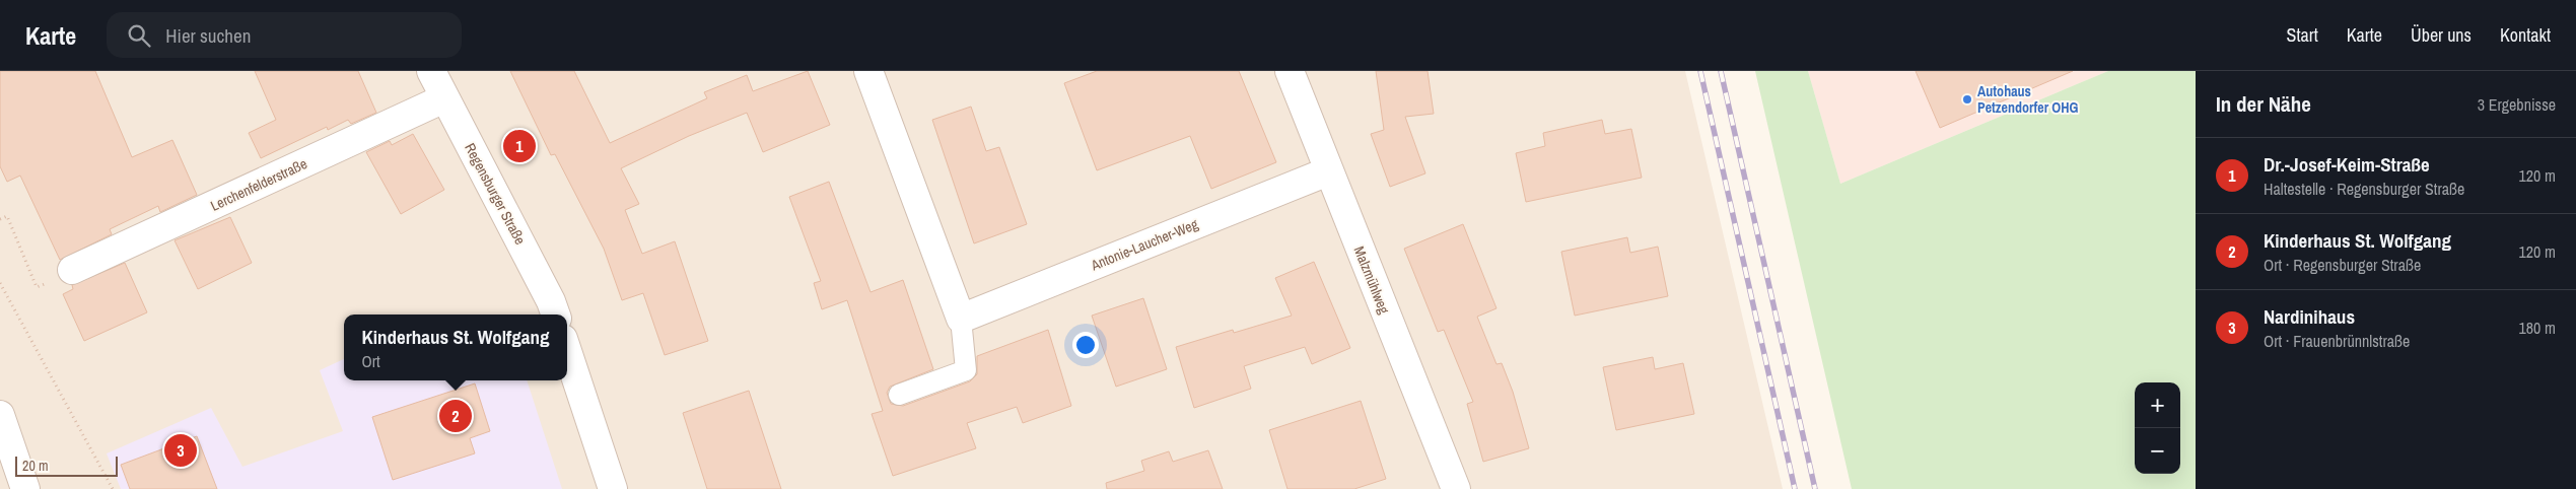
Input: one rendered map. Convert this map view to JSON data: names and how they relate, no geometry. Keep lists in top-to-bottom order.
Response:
{
  "streets": {
    "street": [
      "Lerchenfelderstraße",
      "Regensburger Straße",
      "Antonie-Laucher-Weg",
      "Malzmühlweg"
    ]
  },
  "crossings": [
    ["Lerchenfelderstraße", "Regensburger Straße"],
    ["Antonie-Laucher-Weg", "Malzmühlweg"]
  ],
  "places": ["Autohaus Petzendorfer OHG"],
  "scale_bar": "20 m",
  "page": {
    "header": "Karte",
    "search": "Hier suchen",
    "nav": [
      "Start",
      "Karte",
      "Über uns",
      "Kontakt"
    ],
    "heading": ["In der Nähe", "3 Ergebnisse"],
    "pins": ["1", "2", "3"],
    "list": [
      {
        "mark": "1",
        "name": "Dr.-Josef-Keim-Straße",
        "note": "Haltestelle · Regensburger Straße",
        "value": "120 m"
      },
      {
        "mark": "2",
        "name": "Kinderhaus St. Wolfgang",
        "note": "Ort · Regensburger Straße",
        "value": "120 m"
      },
      {
        "mark": "3",
        "name": "Nardinihaus",
        "note": "Ort · Frauenbrünnlstraße",
        "value": "180 m"
      }
    ],
    "popup": ["Kinderhaus St. Wolfgang", "Ort"],
    "map_buttons": ["+", "−"],
    "scale": "20 m"
  }
}
